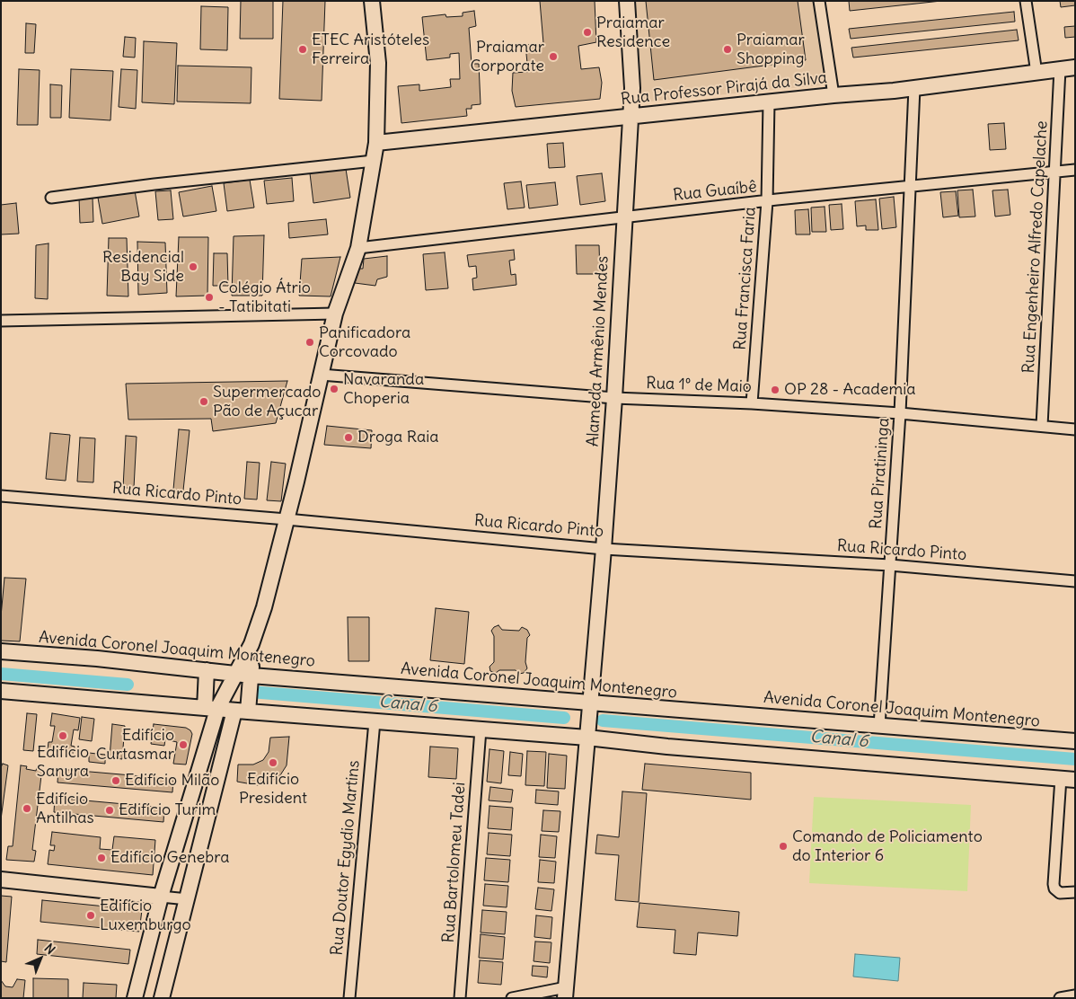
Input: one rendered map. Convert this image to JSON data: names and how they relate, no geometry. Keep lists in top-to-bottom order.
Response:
{
  "streets": {
    "main road": ["Rua Professor Pirajá da Silva", "Alameda Armênio Mendes", "Avenida Coronel Joaquim Montenegro"],
    "street": [
      "Rua Guaíbê",
      "Rua Engenheiro Alfredo Capelache",
      "Rua Francisca Faria",
      "Rua 1º de Maio",
      "Rua Piratininga",
      "Rua Ricardo Pinto",
      "Rua Doutor Egydio Martins",
      "Rua Bartolomeu Tadei"
    ]
  },
  "crossings": [
    ["Rua Professor Pirajá da Silva", "Rua Engenheiro Alfredo Capelache"],
    ["Rua Professor Pirajá da Silva", "Rua Francisca Faria"],
    ["Rua Professor Pirajá da Silva", "Alameda Armênio Mendes"],
    ["Rua Professor Pirajá da Silva", "Rua Piratininga"],
    ["Rua Guaíbê", "Rua Engenheiro Alfredo Capelache"],
    ["Rua Guaíbê", "Rua Francisca Faria"],
    ["Rua Guaíbê", "Alameda Armênio Mendes"],
    ["Rua Guaíbê", "Rua Piratininga"],
    ["Rua Engenheiro Alfredo Capelache", "Rua 1º de Maio"],
    ["Rua Francisca Faria", "Rua 1º de Maio"],
    ["Alameda Armênio Mendes", "Rua 1º de Maio"],
    ["Alameda Armênio Mendes", "Rua Ricardo Pinto"],
    ["Alameda Armênio Mendes", "Avenida Coronel Joaquim Montenegro"],
    ["Rua 1º de Maio", "Rua Piratininga"],
    ["Rua Piratininga", "Rua Ricardo Pinto"],
    ["Rua Piratininga", "Avenida Coronel Joaquim Montenegro"]
  ],
  "water": ["Canal 6"],
  "places": [
    "Praiamar Residence",
    "ETEC Aristóteles Ferreira",
    "Praiamar Shopping",
    "Praiamar Corporate",
    "Residencial Bay Side",
    "Colégio Átrio - Tatibitati",
    "Panificadora Corcovado",
    "Navaranda Choperia",
    "OP 28 - Academia",
    "Supermercado Pão de Açucar",
    "Droga Raia",
    "Edifício Sanyra",
    "Edifício Curtasmar",
    "Edifício President",
    "Edifício Milão",
    "Edifício Antilhas",
    "Edifício Turim",
    "Comando de Policiamento do Interior 6",
    "Edifício Genebra",
    "Edifício Luxemburgo"
  ],
  "north": "top right"
}
